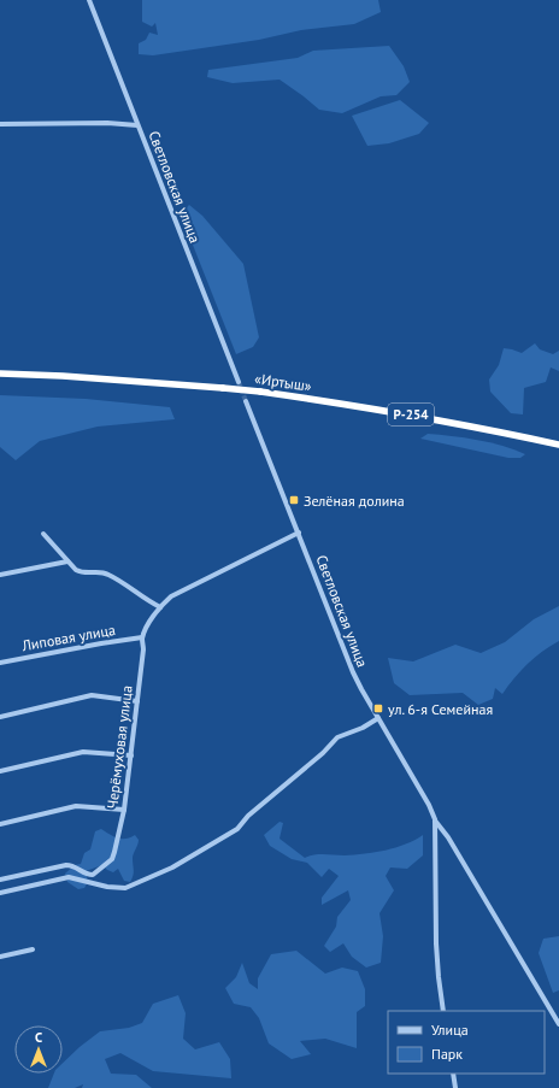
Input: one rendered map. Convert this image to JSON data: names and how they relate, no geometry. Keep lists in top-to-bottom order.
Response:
{
  "streets": {
    "highway": ["«Иртыш»", "Р-254"],
    "street": ["Светловская улица", "Липовая улица", "Черёмуховая улица"]
  },
  "crossings": [
    ["Липовая улица", "Черёмуховая улица"]
  ],
  "places": {
    "transit": ["Зелёная долина", "ул. 6-я Семейная"]
  },
  "legend": ["Улица", "Парк"],
  "north": "top"
}
